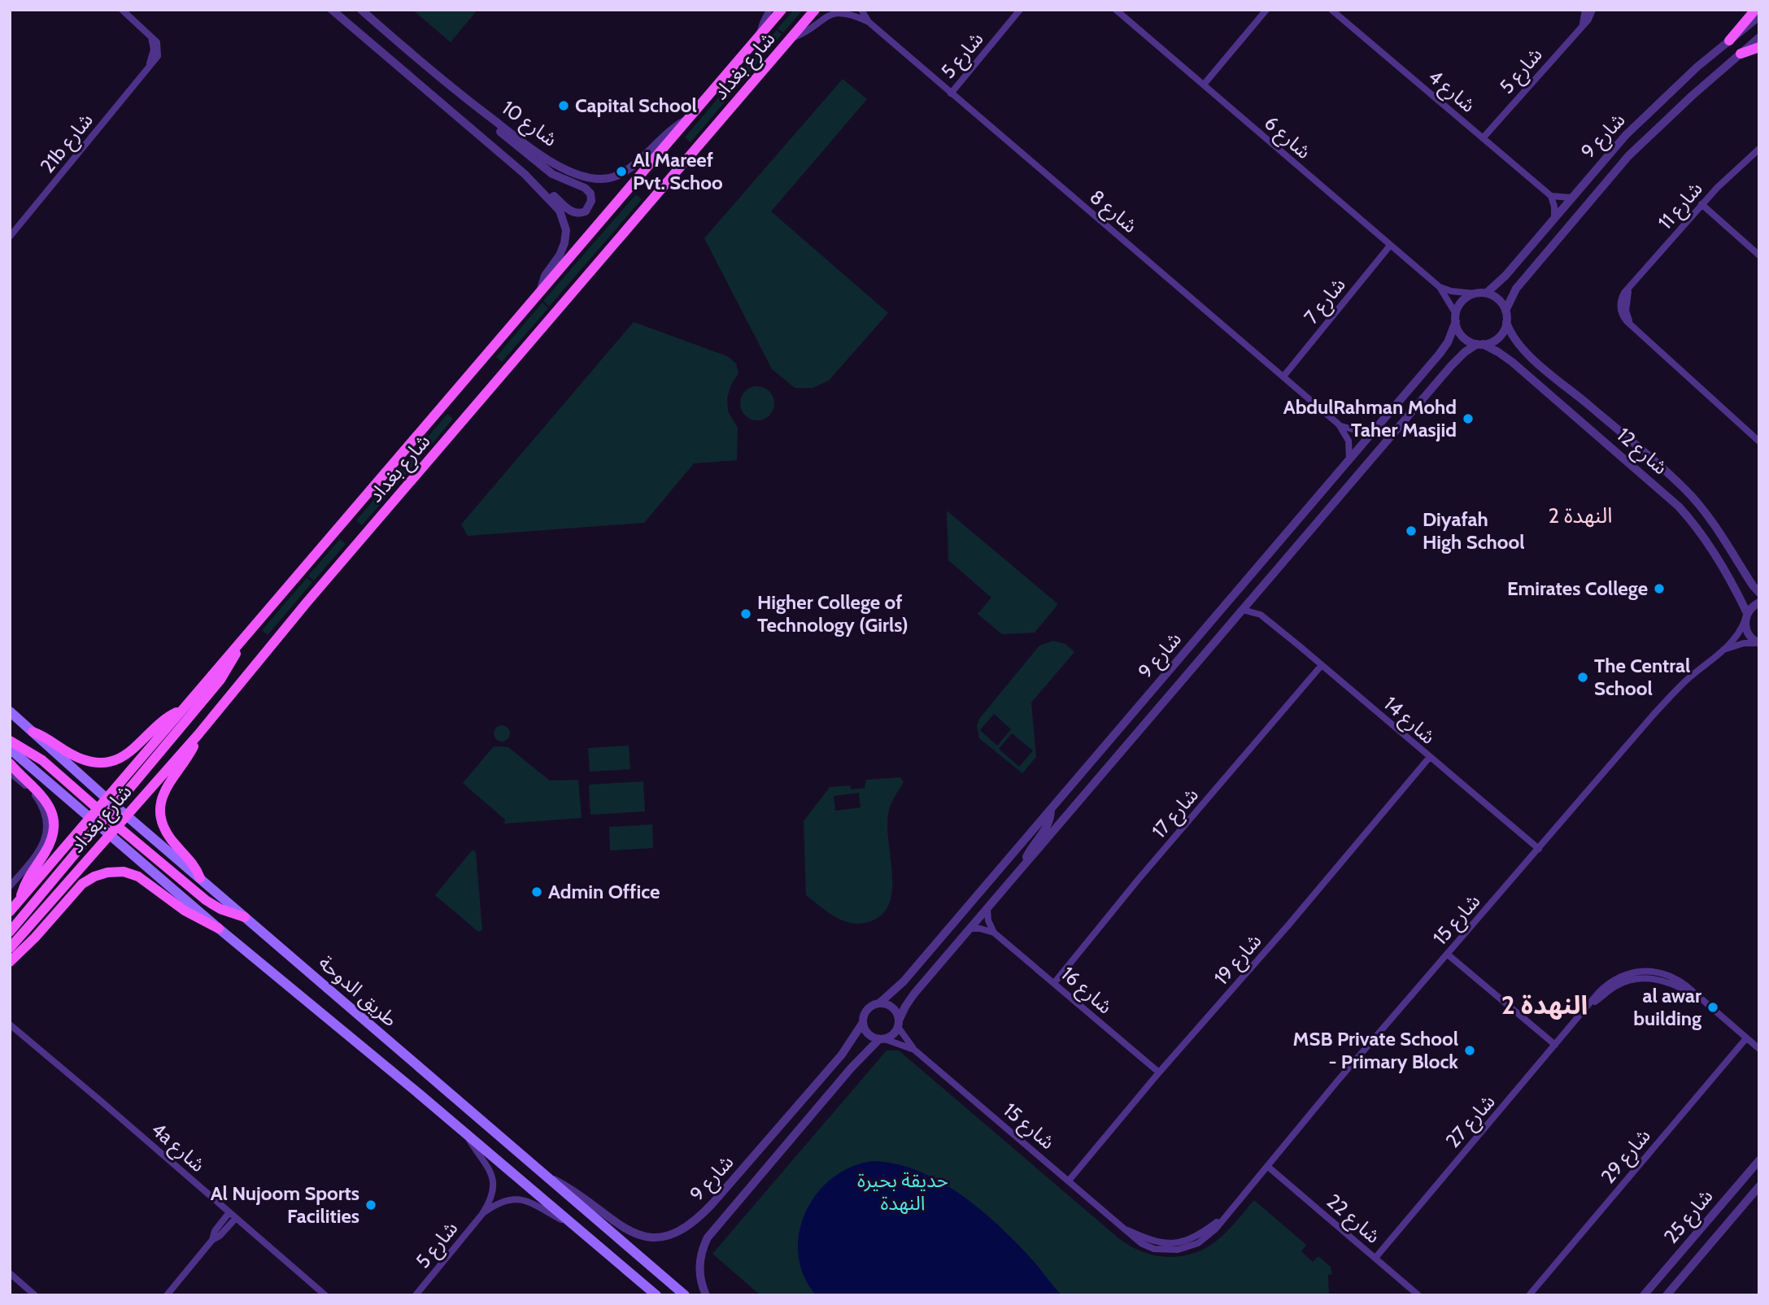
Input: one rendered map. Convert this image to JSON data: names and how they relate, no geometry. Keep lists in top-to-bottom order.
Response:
{
  "streets": {
    "main road": ["شارع بغداد", "طريق الدوحة"],
    "street": [
      "شارع 5",
      "شارع 4",
      "شارع 10",
      "شارع 9",
      "شارع 6",
      "21b شارع",
      "شارع 11",
      "شارع 8",
      "شارع 7",
      "شارع 12",
      "شارع 14",
      "شارع 17",
      "شارع 15",
      "شارع 19",
      "شارع 16",
      "شارع 27",
      "4a شارع",
      "شارع 29",
      "شارع 25",
      "شارع 22"
    ]
  },
  "crossings": [
    ["شارع 5", "شارع 4"],
    ["شارع 5", "شارع 8"],
    ["شارع 5", "طريق الدوحة"],
    ["شارع بغداد", "شارع 10"],
    ["شارع بغداد", "شارع 8"],
    ["شارع بغداد", "طريق الدوحة"],
    ["شارع 9", "شارع 6"],
    ["شارع 9", "شارع 8"],
    ["شارع 9", "شارع 12"],
    ["شارع 9", "شارع 14"],
    ["شارع 9", "شارع 15"],
    ["شارع 9", "طريق الدوحة"],
    ["شارع 6", "شارع 7"],
    ["شارع 6", "شارع 12"],
    ["شارع 8", "شارع 7"],
    ["شارع 12", "شارع 15"],
    ["شارع 14", "شارع 17"],
    ["شارع 14", "شارع 15"],
    ["شارع 14", "شارع 19"],
    ["شارع 17", "شارع 16"],
    ["شارع 15", "شارع 19"],
    ["شارع 15", "شارع 22"],
    ["شارع 19", "شارع 16"],
    ["شارع 27", "شارع 29"],
    ["شارع 27", "شارع 22"]
  ],
  "districts": ["النهدة 2", "النهدة 2"],
  "parks": ["حديقة بحيرة النهدة"],
  "places": [
    "Capital School",
    "Al Mareef Pvt. Schoo",
    "AbdulRahman Mohd Taher Masjid",
    "Diyafah High School",
    "Emirates College",
    "Higher College of Technology (Girls)",
    "The Central School",
    "Admin Office",
    "al awar building",
    "MSB Private School - Primary Block",
    "Al Nujoom Sports Facilities"
  ]
}
